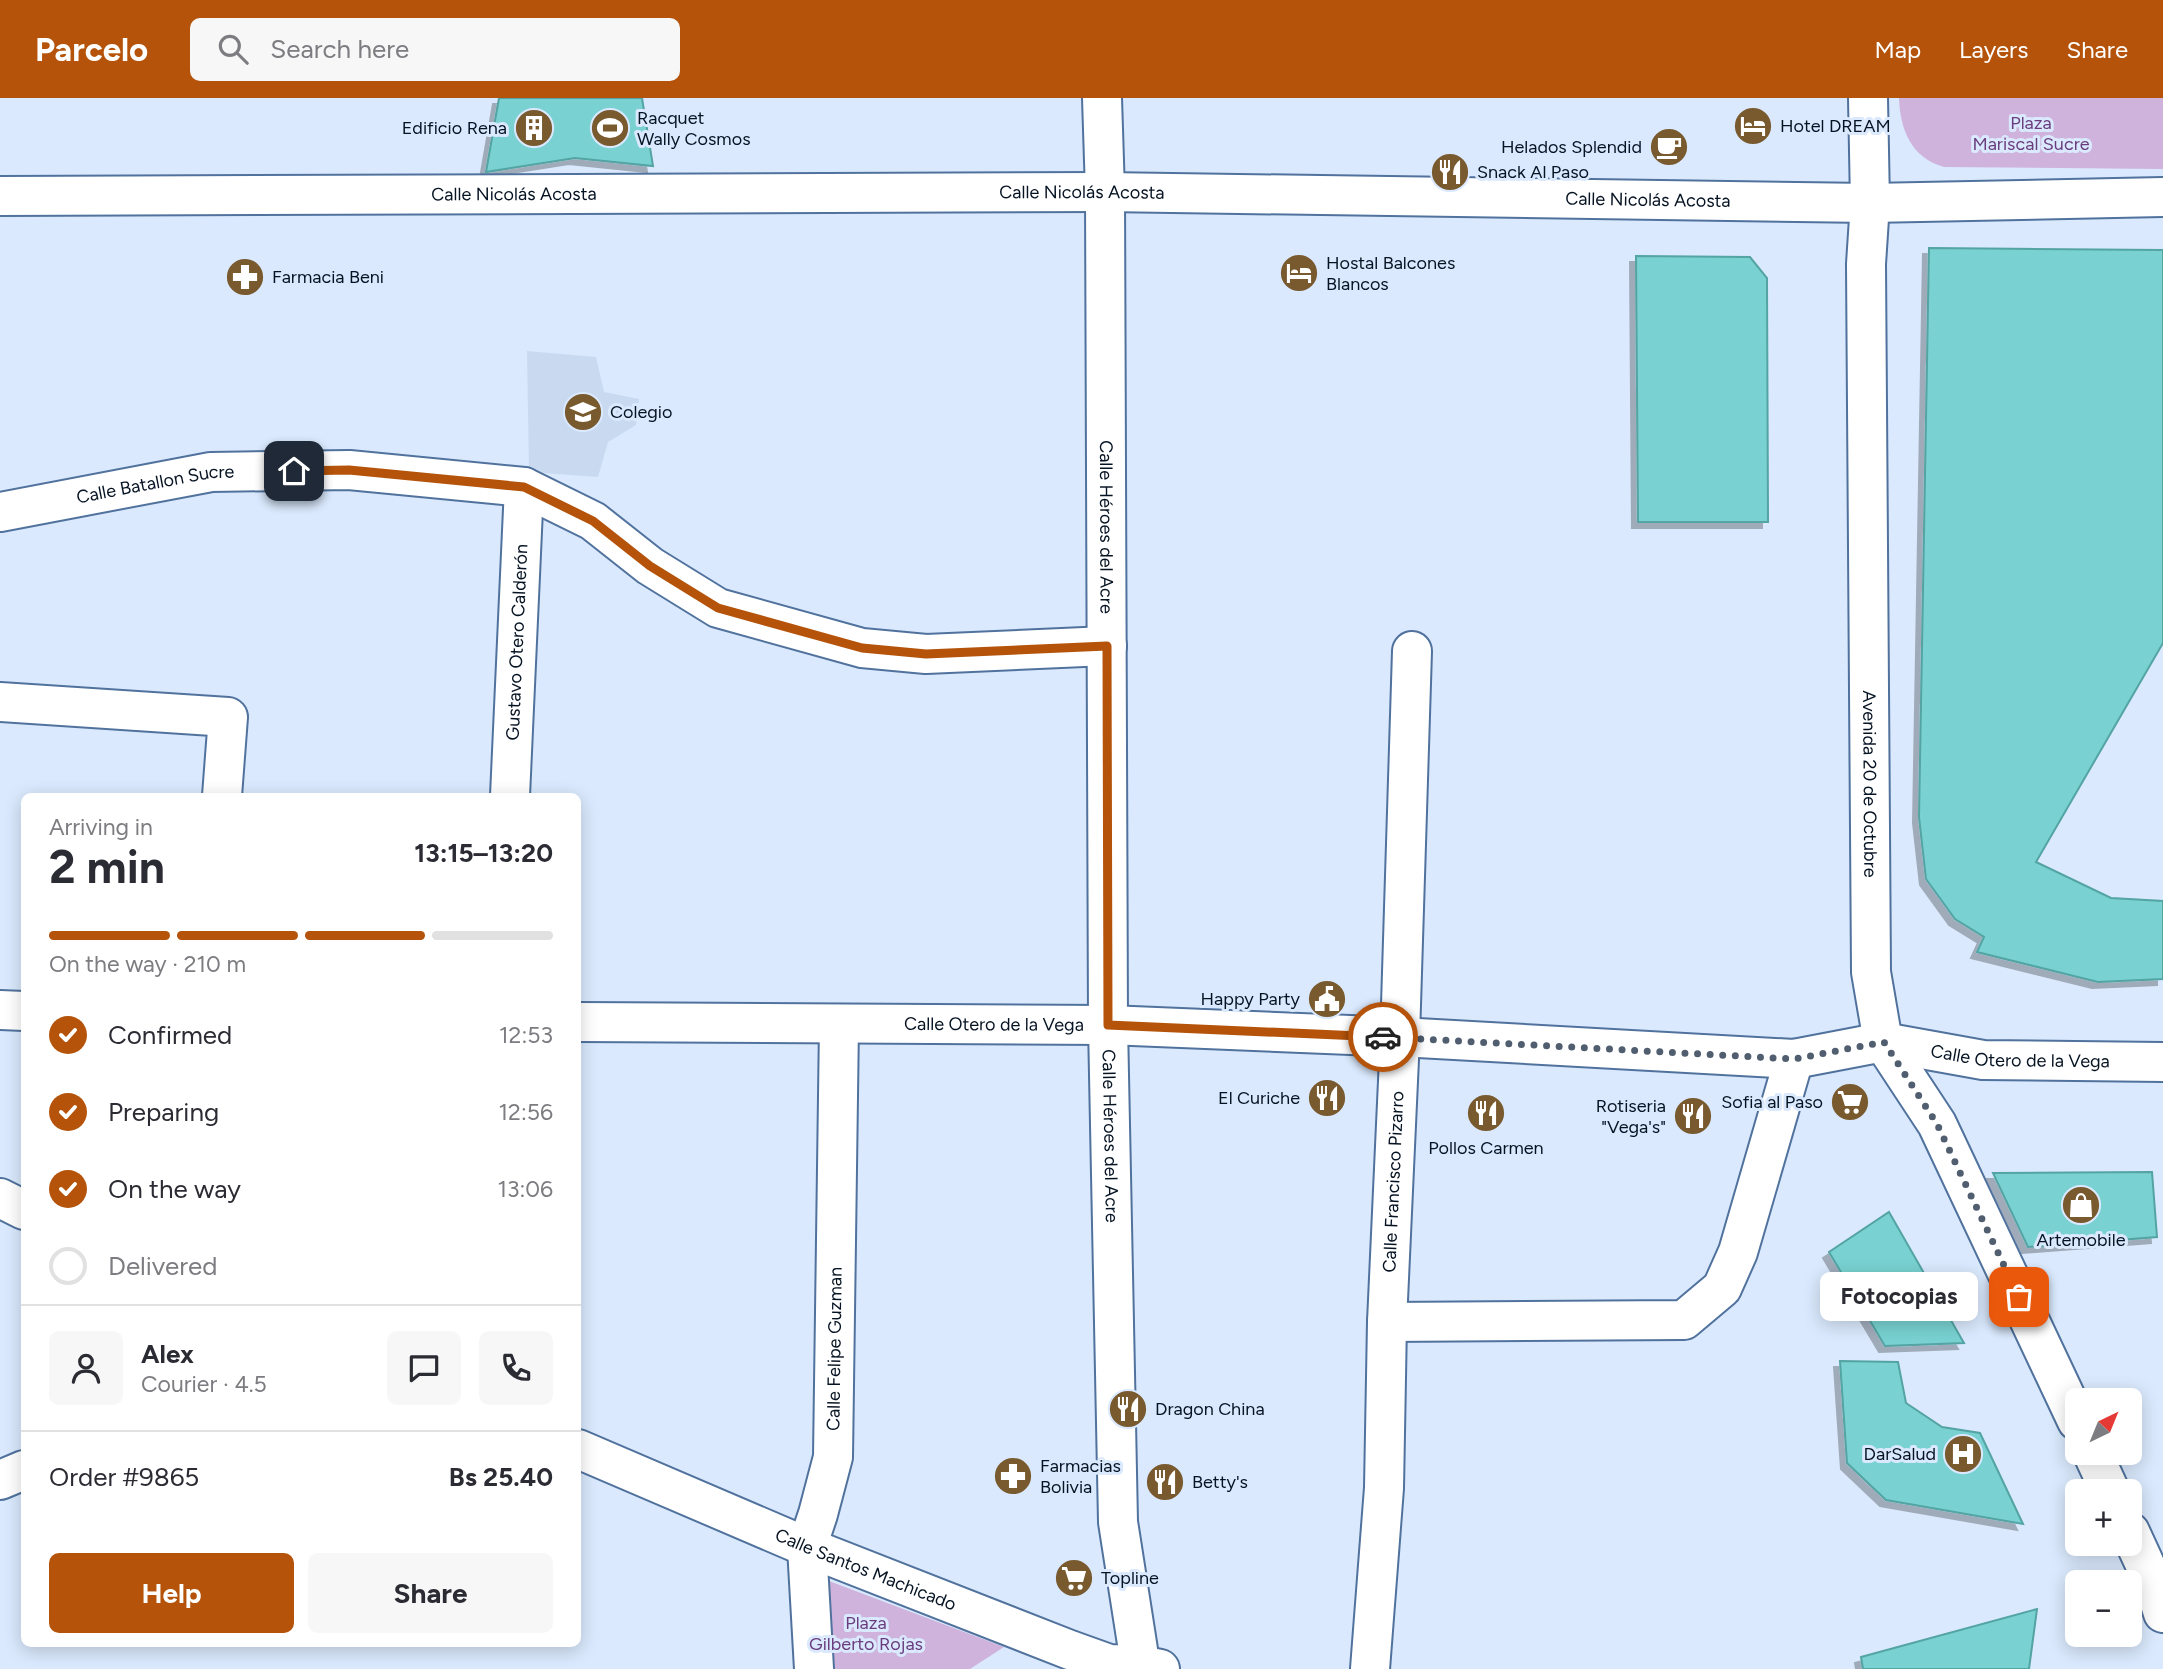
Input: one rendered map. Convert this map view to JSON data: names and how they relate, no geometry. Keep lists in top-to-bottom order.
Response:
{
  "streets": {
    "street": [
      "Calle Nicolás Acosta",
      "Calle Batallon Sucre",
      "Calle Héroes del Acre",
      "Gustavo Otero Calderón",
      "Avenida 20 de Octubre",
      "Calle Otero de la Vega",
      "Calle Francisco Pizarro",
      "Calle Felipe Guzman",
      "Calle Santos Machicado"
    ]
  },
  "crossings": [
    ["Calle Nicolás Acosta", "Calle Héroes del Acre"],
    ["Calle Nicolás Acosta", "Avenida 20 de Octubre"],
    ["Calle Batallon Sucre", "Calle Héroes del Acre"],
    ["Calle Batallon Sucre", "Gustavo Otero Calderón"],
    ["Calle Héroes del Acre", "Calle Otero de la Vega"],
    ["Calle Héroes del Acre", "Calle Santos Machicado"],
    ["Avenida 20 de Octubre", "Calle Otero de la Vega"],
    ["Calle Otero de la Vega", "Calle Francisco Pizarro"],
    ["Calle Otero de la Vega", "Calle Felipe Guzman"],
    ["Calle Felipe Guzman", "Calle Santos Machicado"]
  ],
  "parks": ["Plaza Mariscal Sucre", "Plaza Gilberto Rojas"],
  "places": {
    "hotel": ["Hotel DREAM", "Hostal Balcones Blancos"],
    "building": ["Edificio Rena"],
    "sports": ["Racquet Wally Cosmos"],
    "cafe": ["Helados Splendid"],
    "restaurant": [
      "Snack Al Paso",
      "El Curiche",
      "Pollos Carmen",
      "Rotiseria \"Vega's\"",
      "Dragon China",
      "Betty's"
    ],
    "pharmacy": ["Farmacia Beni", "Farmacias Bolivia"],
    "school or university": ["Colegio"],
    "public building": ["Happy Party"],
    "supermarket": ["Sofia al Paso", "Topline"],
    "shop": ["Artemobile"],
    "other": ["Fotocopias"],
    "hospital": ["DarSalud"]
  },
  "north": "top right",
  "page": {
    "header": "Parcelo",
    "search": "Search here",
    "nav": ["Map", "Layers", "Share"],
    "heading": ["2 min", "Arriving in", "13:15–13:20"],
    "panel": [
      "Alex",
      "Courier · 4.5",
      "Order #9865",
      "Bs 25.40"
    ],
    "bar": "On the way · 210 m",
    "list": [
      ["Confirmed", "12:53"],
      ["Preparing", "12:56"],
      ["On the way", "13:06"],
      "Delivered"
    ],
    "bubble": "Fotocopias",
    "map_buttons": ["+", "−"],
    "buttons": ["Help", "Share"]
  }
}
